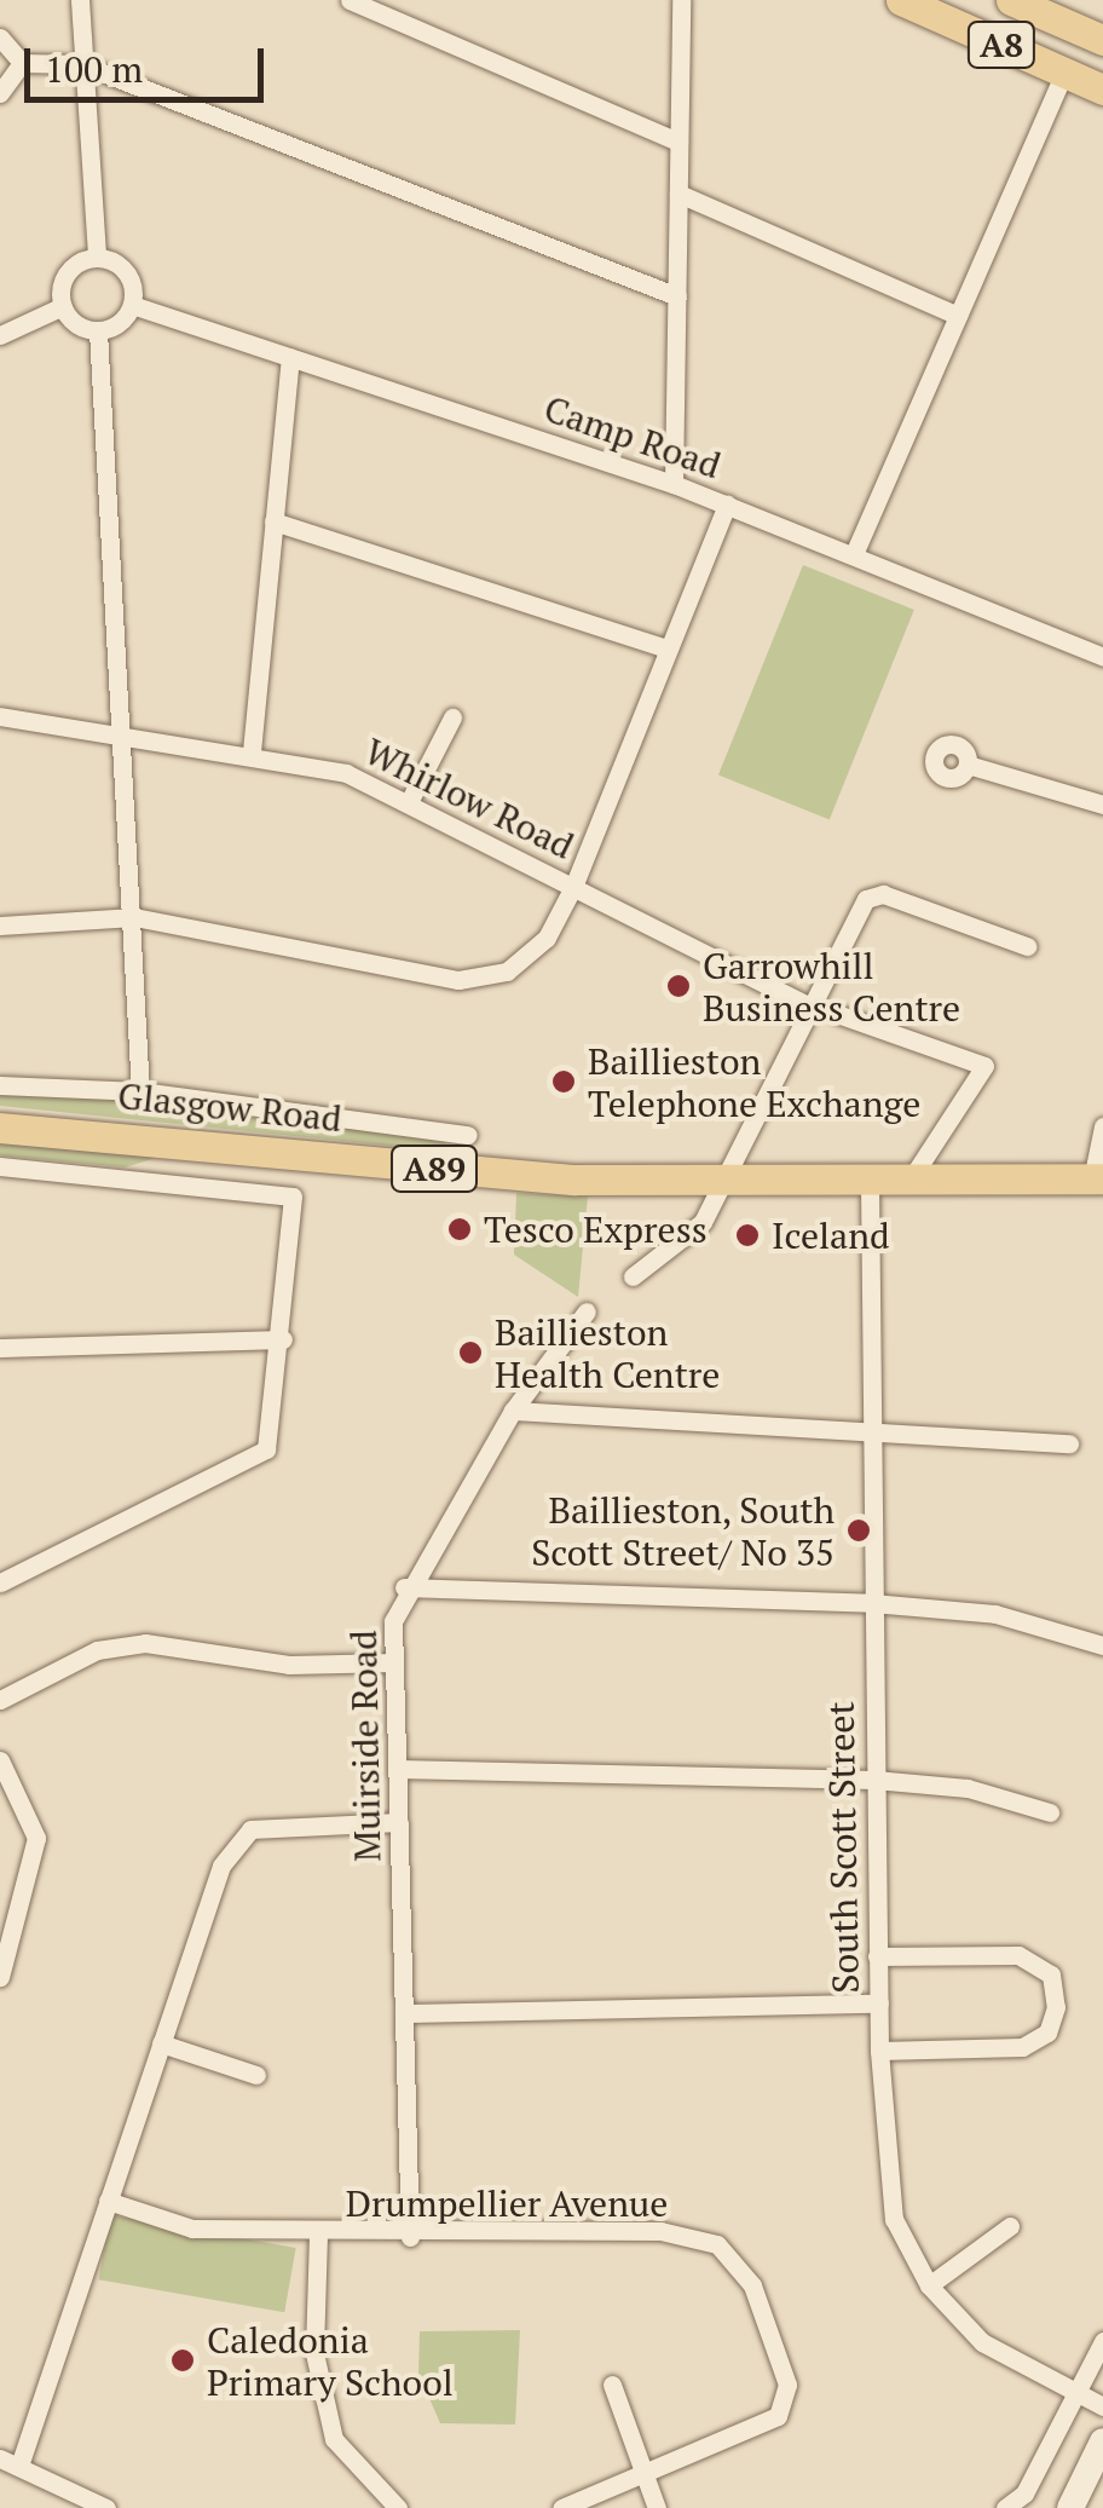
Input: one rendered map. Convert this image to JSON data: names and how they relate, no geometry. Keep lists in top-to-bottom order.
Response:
{
  "streets": {
    "main road": ["A8", "Glasgow Road", "A89"],
    "street": [
      "Camp Road",
      "Whirlow Road",
      "Muirside Road",
      "South Scott Street",
      "Drumpellier Avenue"
    ]
  },
  "crossings": [
    ["Glasgow Road", "South Scott Street"],
    ["Muirside Road", "Drumpellier Avenue"]
  ],
  "places": [
    "Garrowhill Business Centre",
    "Baillieston Telephone Exchange",
    "Tesco Express",
    "Iceland",
    "Baillieston Health Centre",
    "Baillieston, South Scott Street/ No 35",
    "Caledonia Primary School"
  ],
  "scale_bar": "100 m"
}
